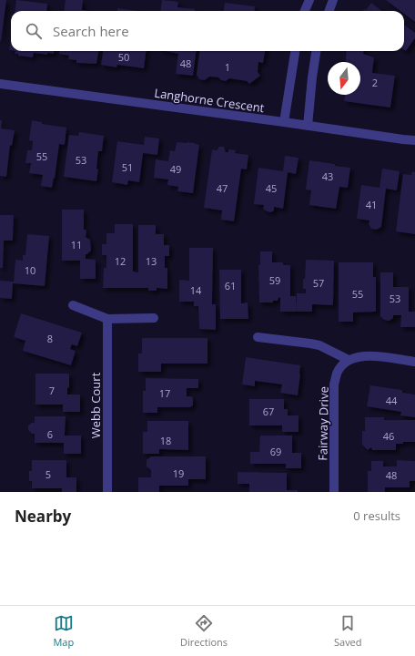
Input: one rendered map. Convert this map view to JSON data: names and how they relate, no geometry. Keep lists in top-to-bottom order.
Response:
{
  "streets": {
    "street": ["Langhorne Crescent", "Webb Court", "Fairway Drive"]
  },
  "house_numbers": [
    "50",
    "48",
    "1",
    "2",
    "55",
    "53",
    "51",
    "49",
    "43",
    "47",
    "45",
    "41",
    "11",
    "12",
    "13",
    "10",
    "59",
    "57",
    "61",
    "14",
    "55",
    "53",
    "8",
    "7",
    "17",
    "44",
    "67",
    "6",
    "46",
    "18",
    "69",
    "19",
    "5",
    "48"
  ],
  "north": "bottom",
  "page": {
    "search": "Search here",
    "heading": ["Nearby", "0 results"],
    "nav": ["Map", "Directions", "Saved"]
  }
}
